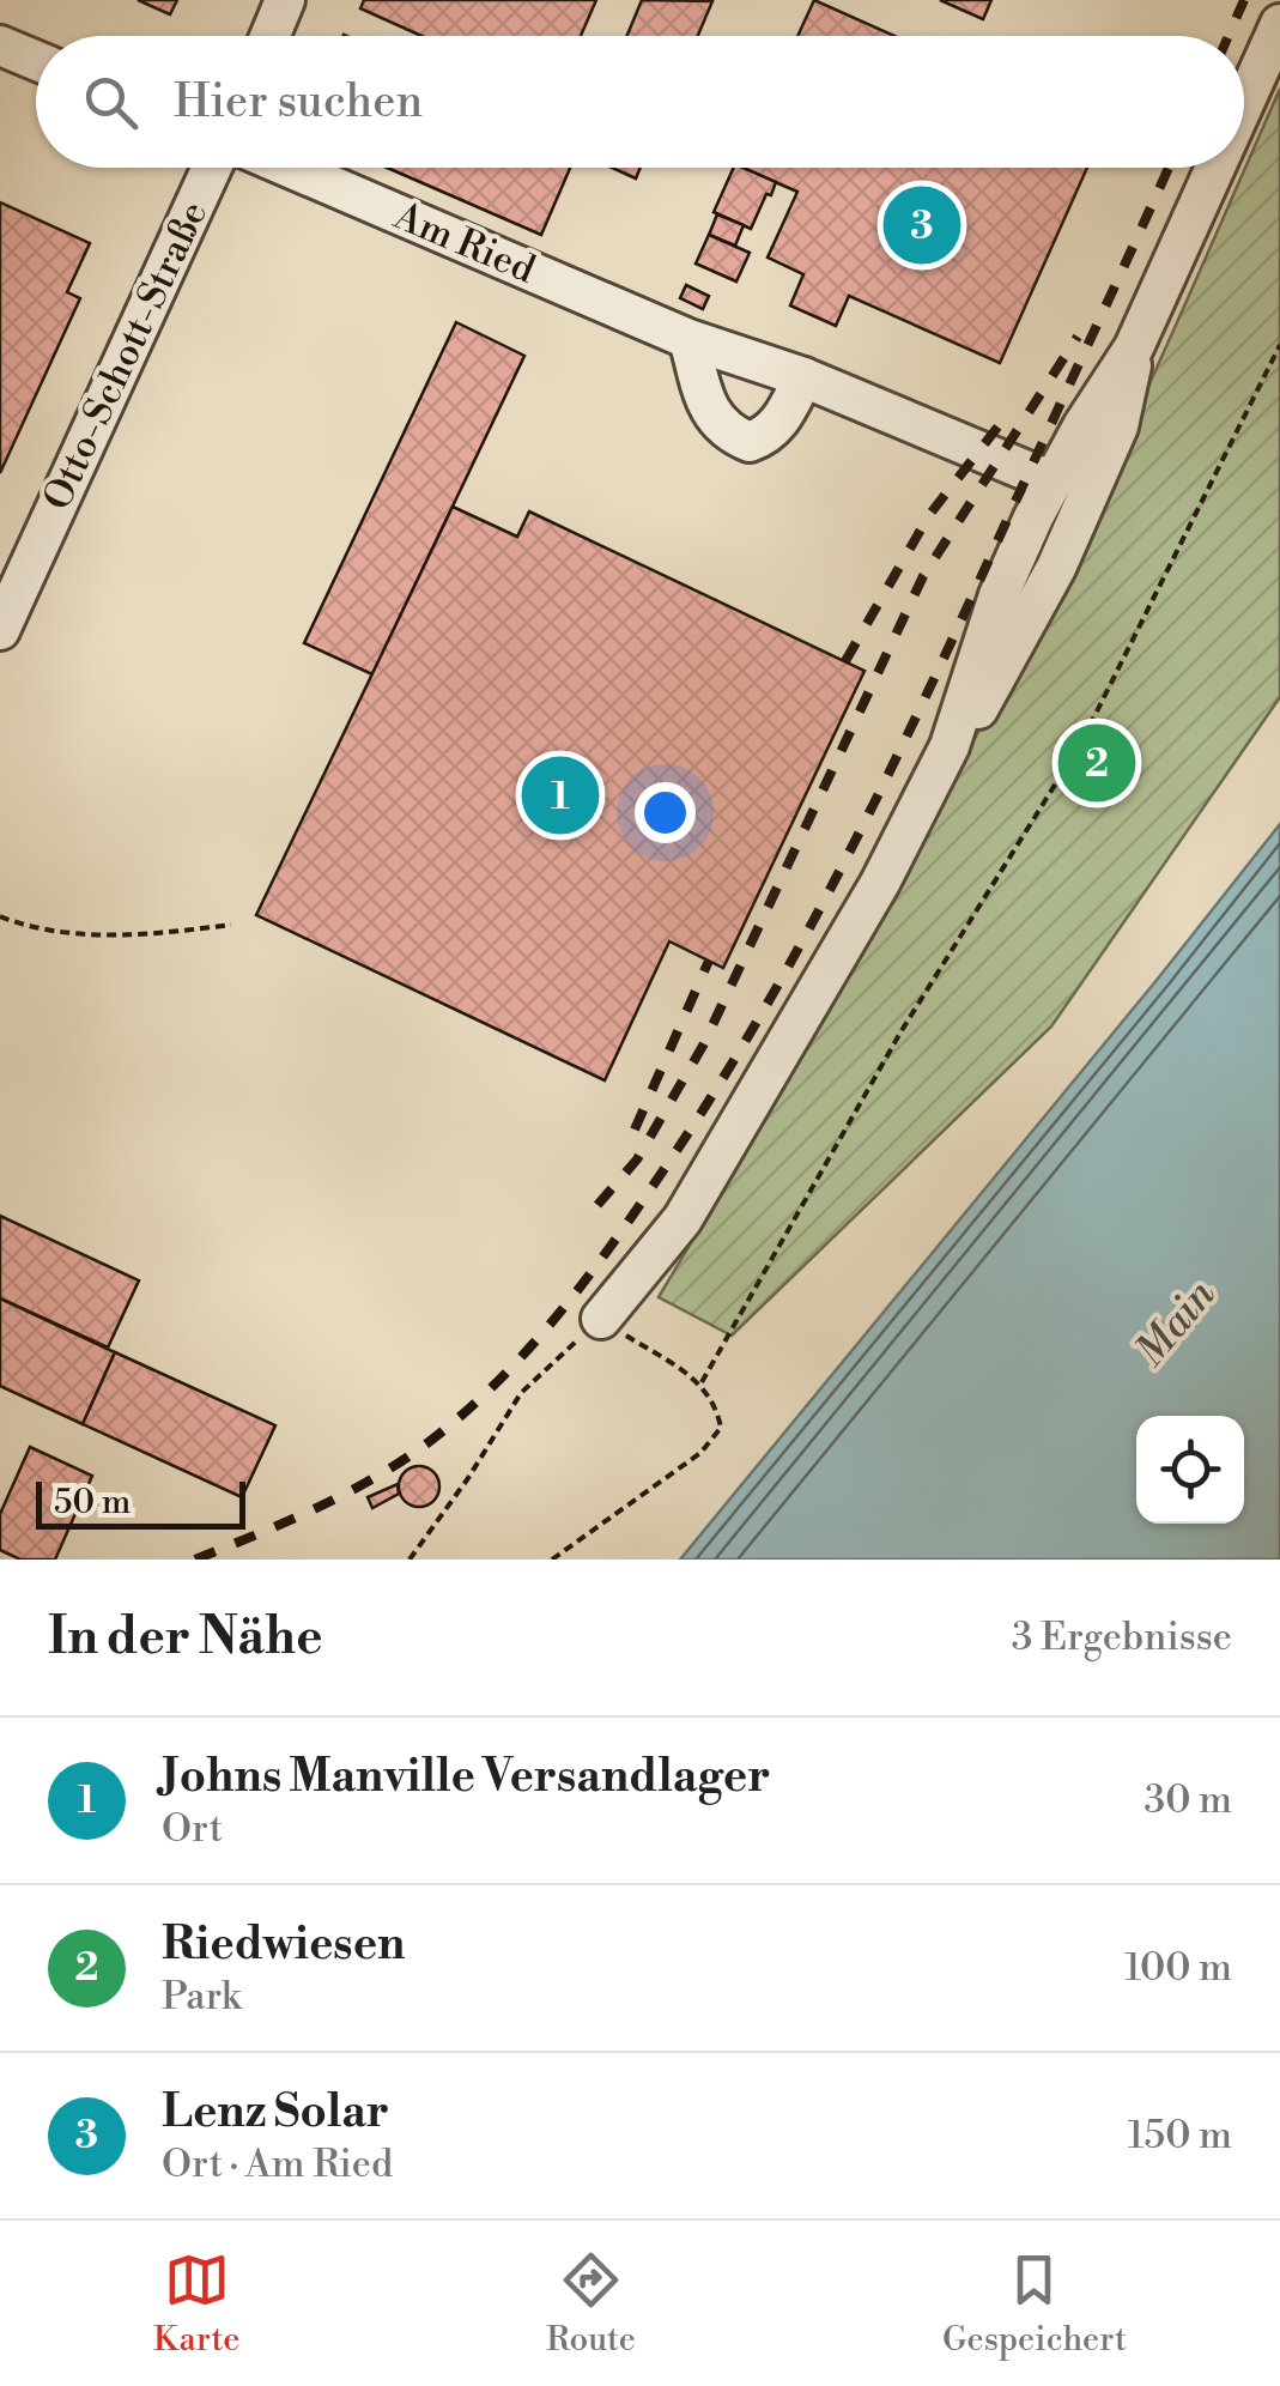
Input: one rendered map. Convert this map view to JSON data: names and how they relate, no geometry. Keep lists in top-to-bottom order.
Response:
{
  "streets": {
    "street": ["Am Ried", "Otto-Schott-Straße"]
  },
  "water": ["Main"],
  "scale_bar": "50 m",
  "page": {
    "search": "Hier suchen",
    "pins": ["3", "2", "1"],
    "scale": "50 m",
    "heading": ["In der Nähe", "3 Ergebnisse"],
    "list": [
      {
        "mark": "1",
        "name": "Johns Manville Versandlager",
        "note": "Ort",
        "value": "30 m"
      },
      {
        "mark": "2",
        "name": "Riedwiesen",
        "note": "Park",
        "value": "100 m"
      },
      {
        "mark": "3",
        "name": "Lenz Solar",
        "note": "Ort · Am Ried",
        "value": "150 m"
      }
    ],
    "nav": ["Karte", "Route", "Gespeichert"]
  }
}
